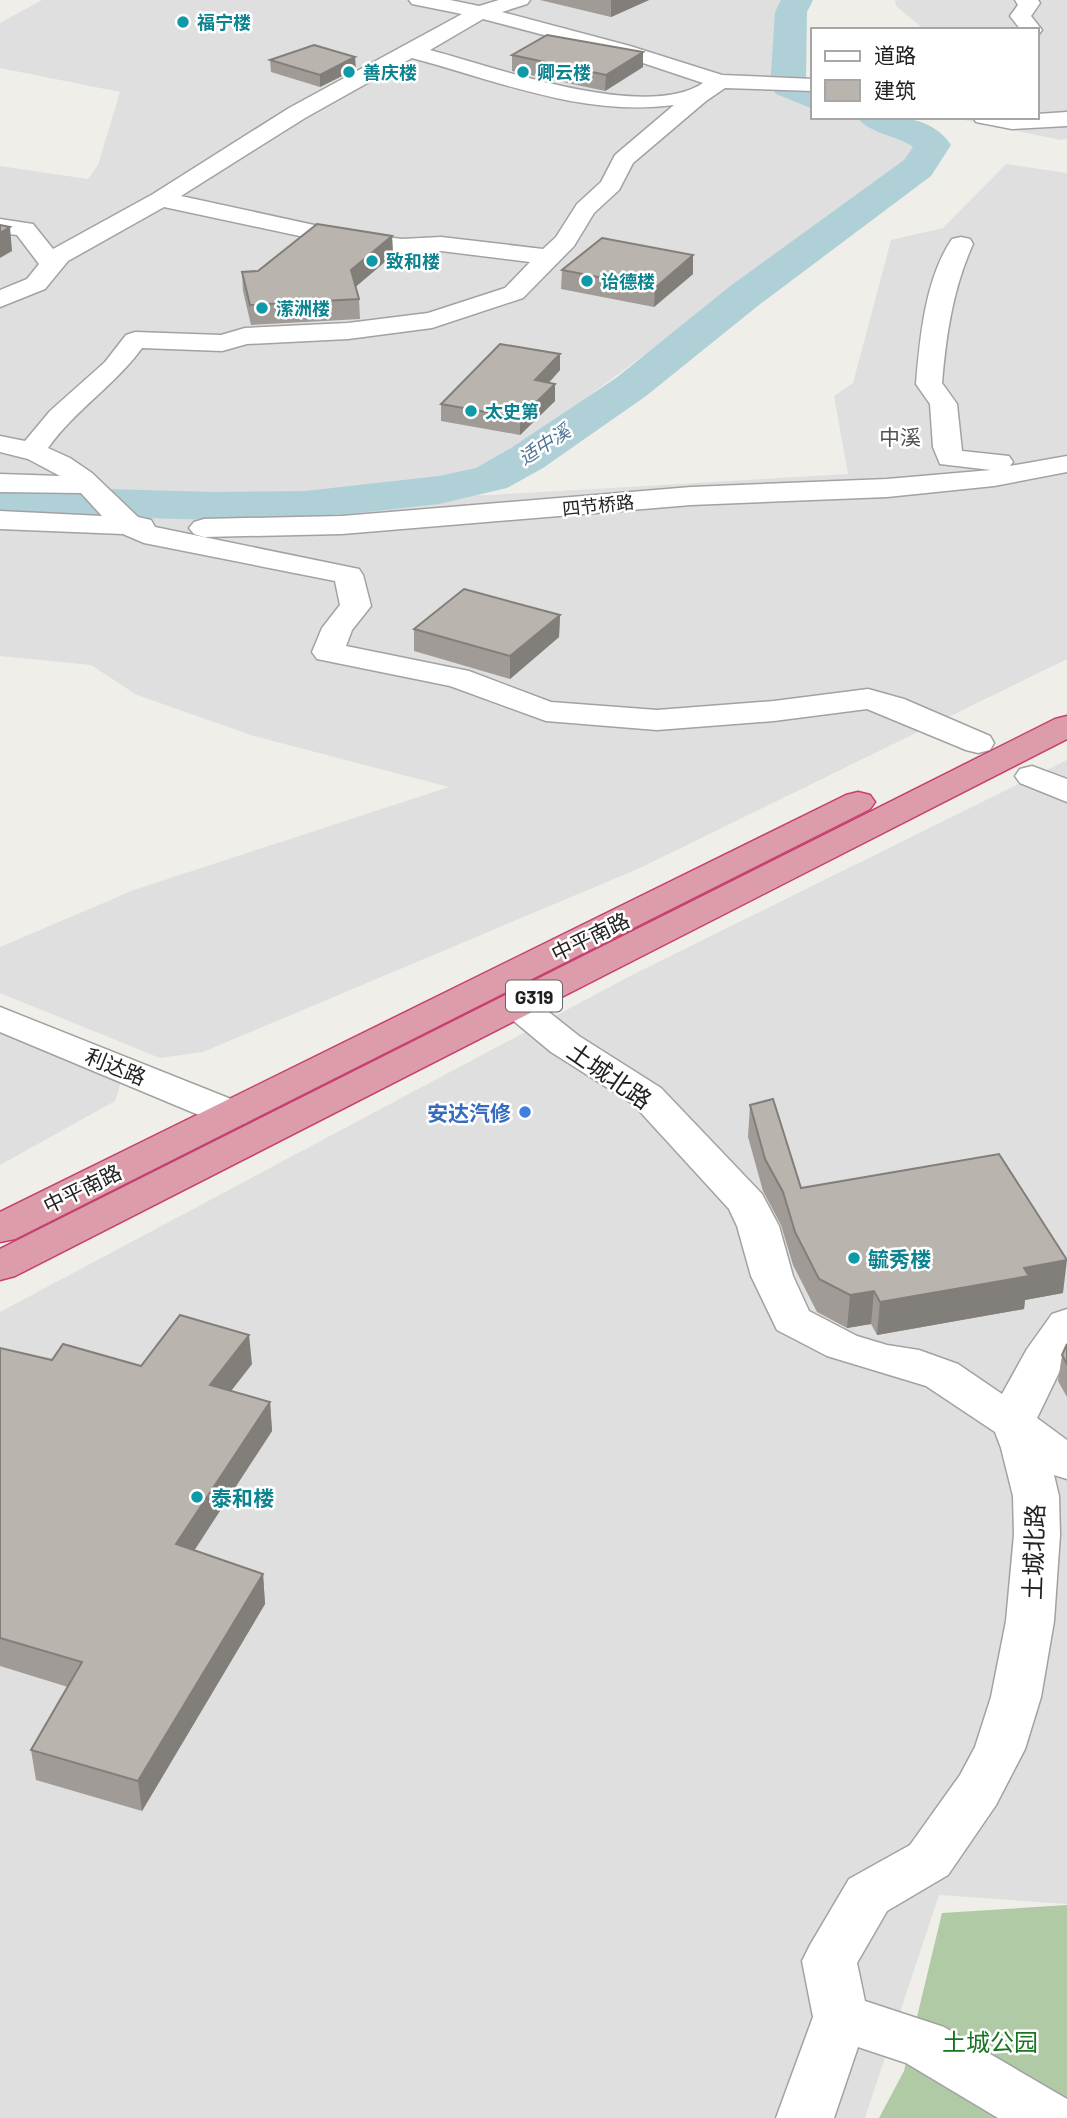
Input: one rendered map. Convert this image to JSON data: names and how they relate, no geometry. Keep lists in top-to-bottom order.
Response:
{
  "streets": {
    "highway": ["中平南路", "G319"],
    "street": ["四节桥路", "利达路", "土城北路"]
  },
  "crossings": [
    ["中平南路", "利达路"],
    ["G319", "土城北路"]
  ],
  "districts": ["中溪"],
  "water": ["适中溪"],
  "parks": ["土城公园"],
  "places": [
    "福宁楼",
    "善庆楼",
    "卿云楼",
    "致和楼",
    "诒德楼",
    "潆洲楼",
    "太史第",
    "安达汽修",
    "毓秀楼",
    "泰和楼"
  ],
  "legend": ["道路", "建筑"]
}
